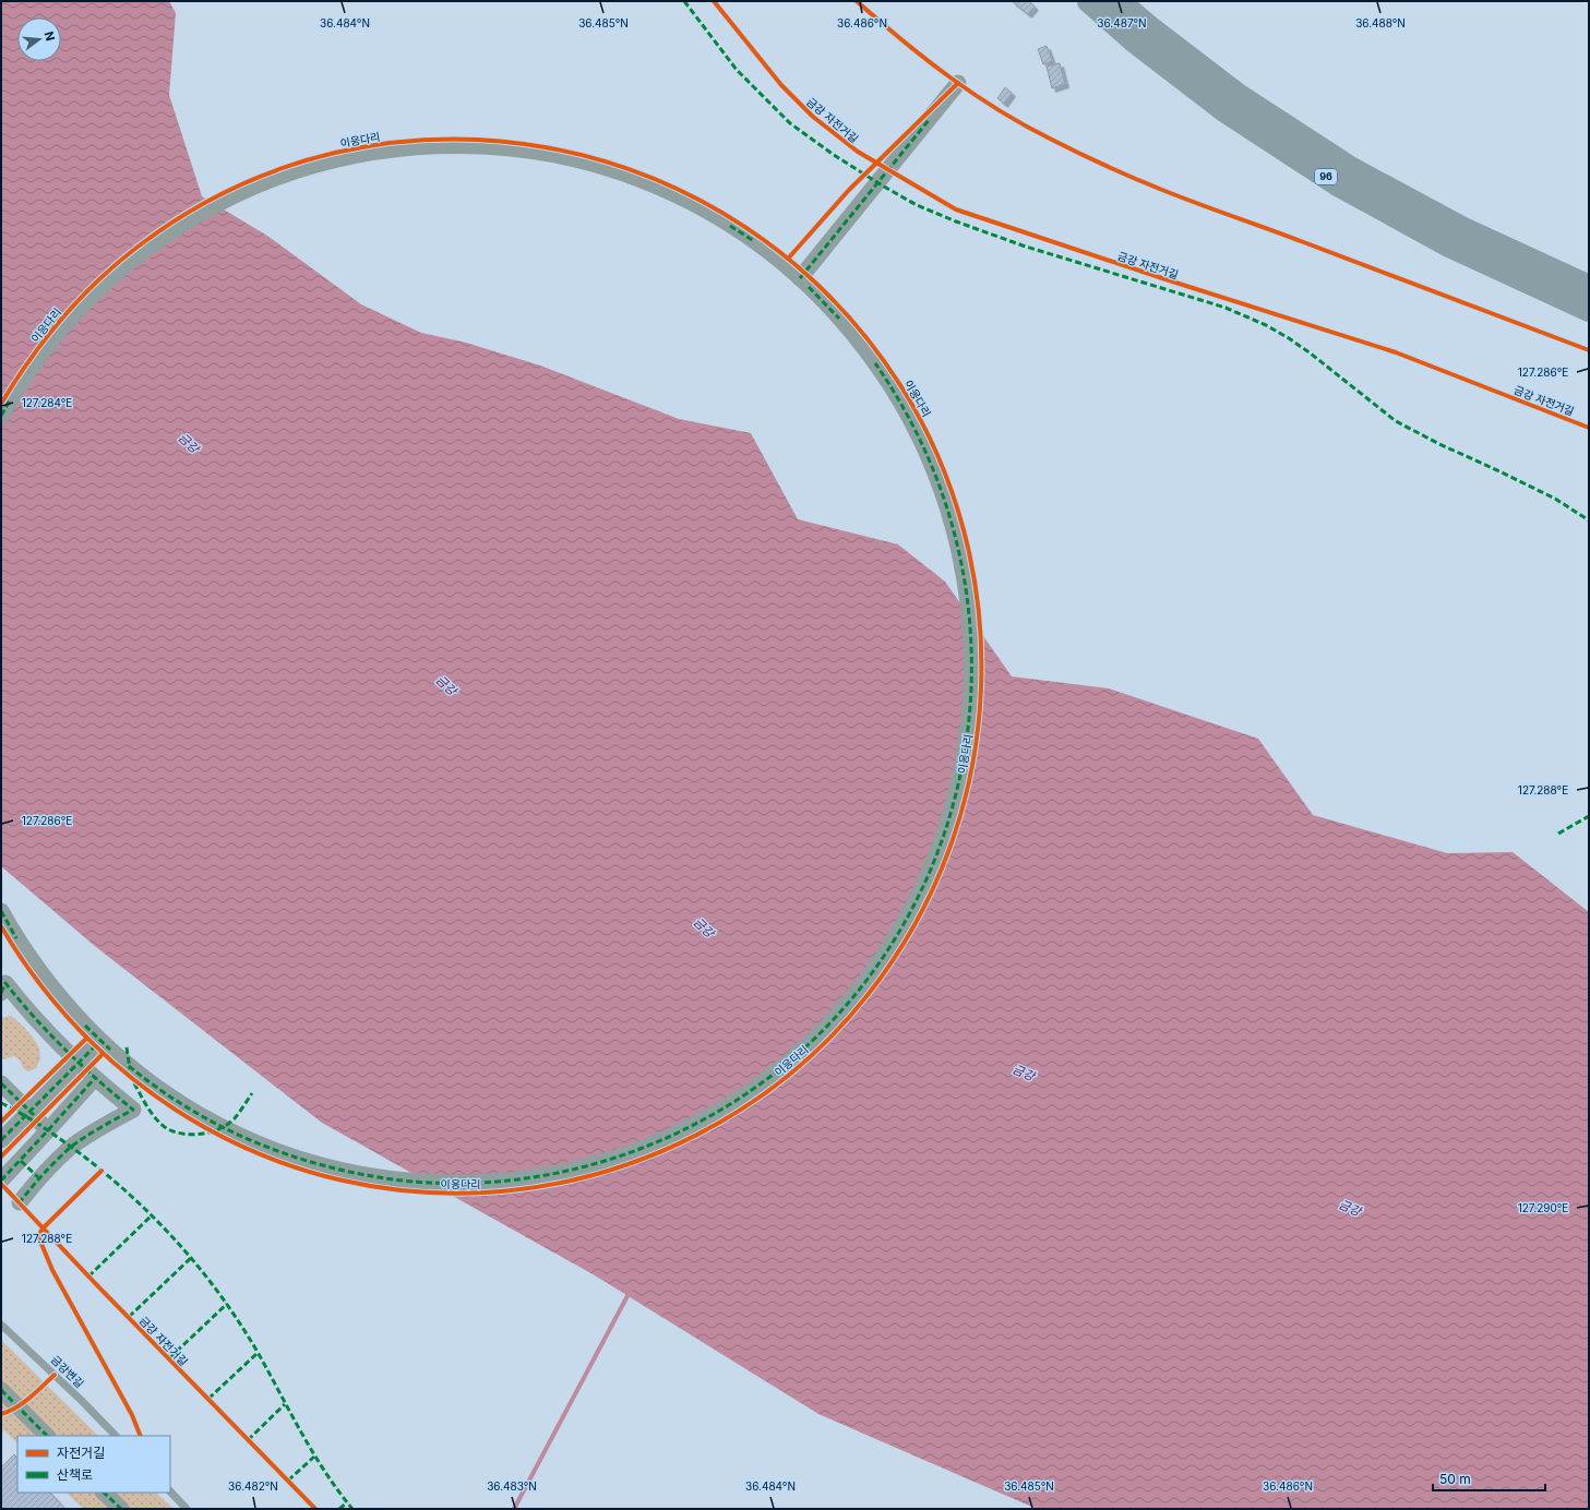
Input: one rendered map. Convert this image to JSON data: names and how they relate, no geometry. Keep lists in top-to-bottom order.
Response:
{
  "streets": {
    "main road": ["96"],
    "street": ["이응다리"],
    "lane": ["금강변길"],
    "cycle path": ["금강 자전거길"]
  },
  "water": ["금강"],
  "legend": ["자전거길", "산책로"],
  "scale_bar": "50 m",
  "north": "right",
  "coordinates": [
    "36.484°N",
    "36.485°N",
    "36.486°N",
    "36.487°N",
    "36.488°N",
    "127.286°E",
    "127.284°E",
    "127.288°E",
    "127.290°E",
    "36.482°N",
    "36.483°N"
  ]
}
